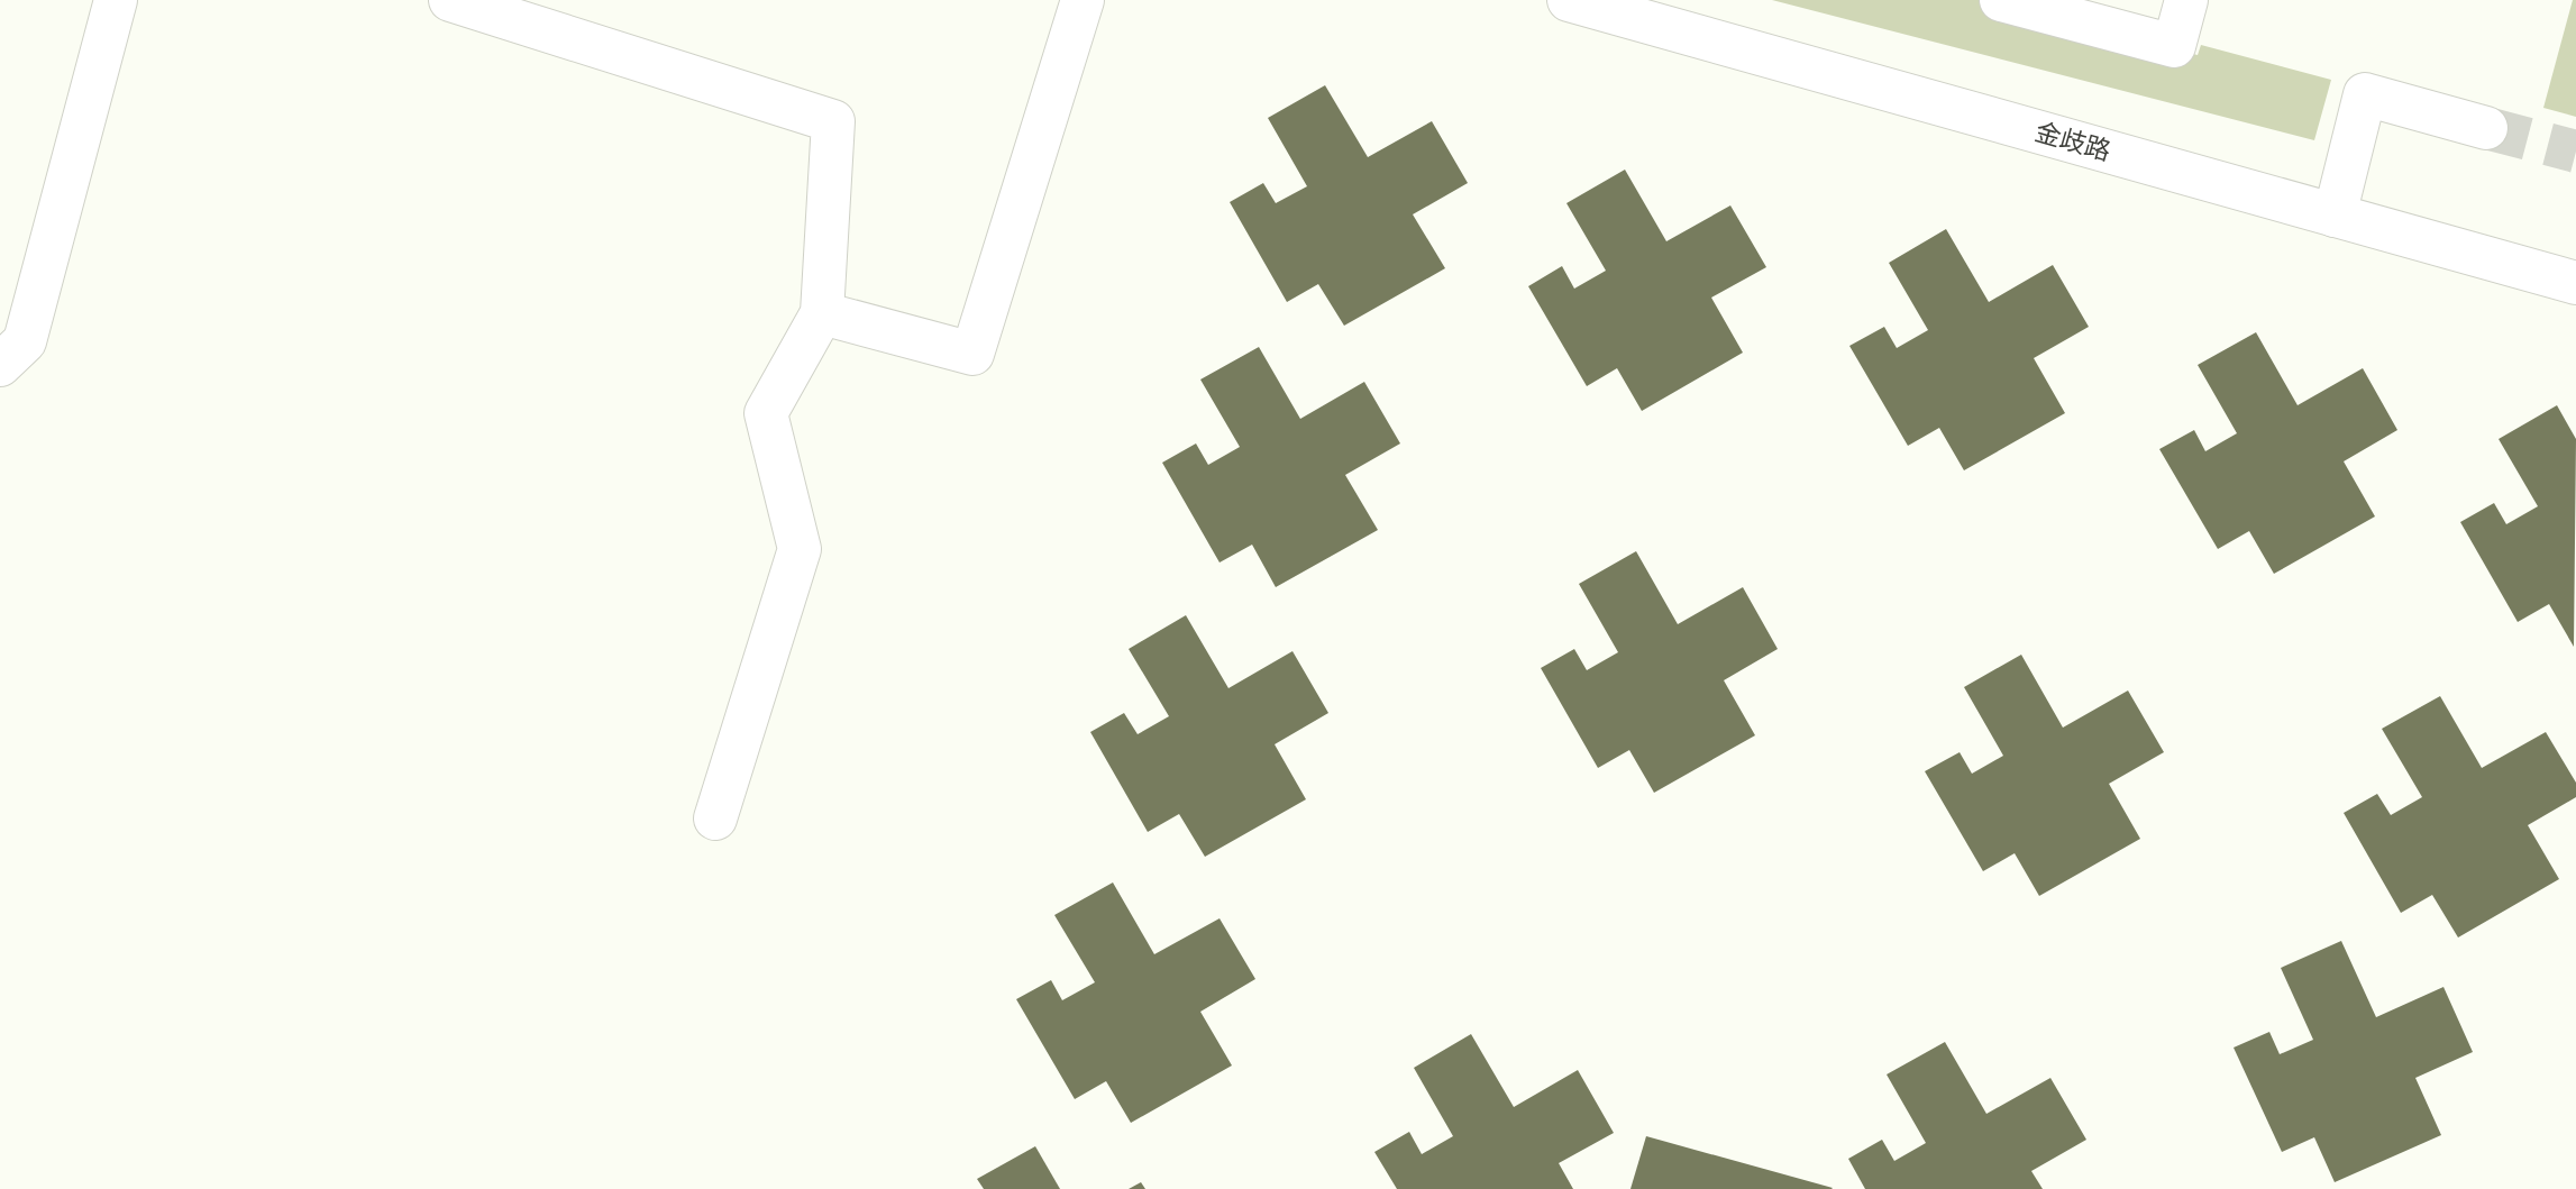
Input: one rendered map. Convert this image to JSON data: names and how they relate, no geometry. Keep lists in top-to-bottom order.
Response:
{
  "streets": {
    "street": ["金歧路"]
  }
}
